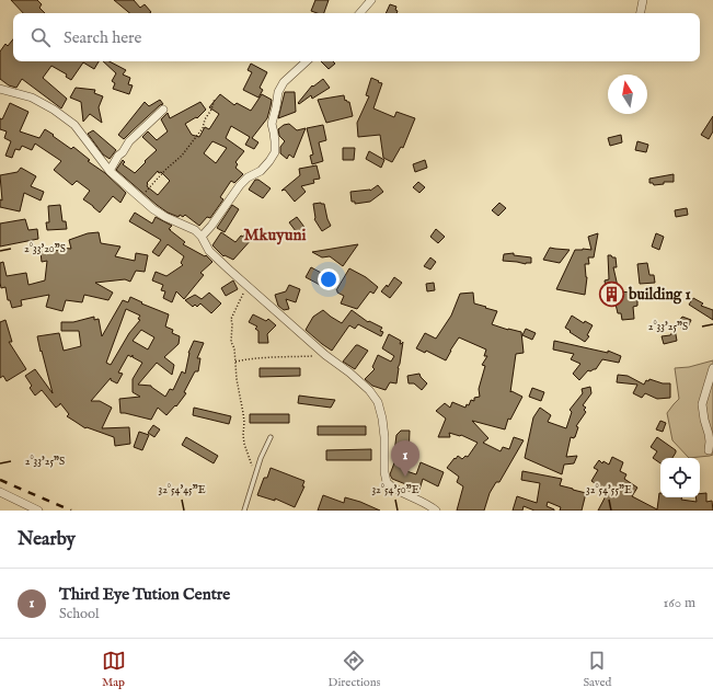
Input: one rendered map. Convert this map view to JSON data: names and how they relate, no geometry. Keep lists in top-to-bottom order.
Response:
{
  "districts": ["Mkuyuni"],
  "places": {
    "building": ["building 1"]
  },
  "north": "top",
  "page": {
    "search": "Search here",
    "pins": "1",
    "heading": "Nearby",
    "list": [
      {
        "mark": "1",
        "name": "Third Eye Tution Centre",
        "note": "School",
        "value": "160 m"
      }
    ],
    "nav": ["Map", "Directions", "Saved"]
  },
  "coordinates": [
    "2°33'20\"S",
    "2°33'25\"S",
    "32°54'45\"E",
    "32°54'50\"E",
    "32°54'55\"E"
  ]
}
